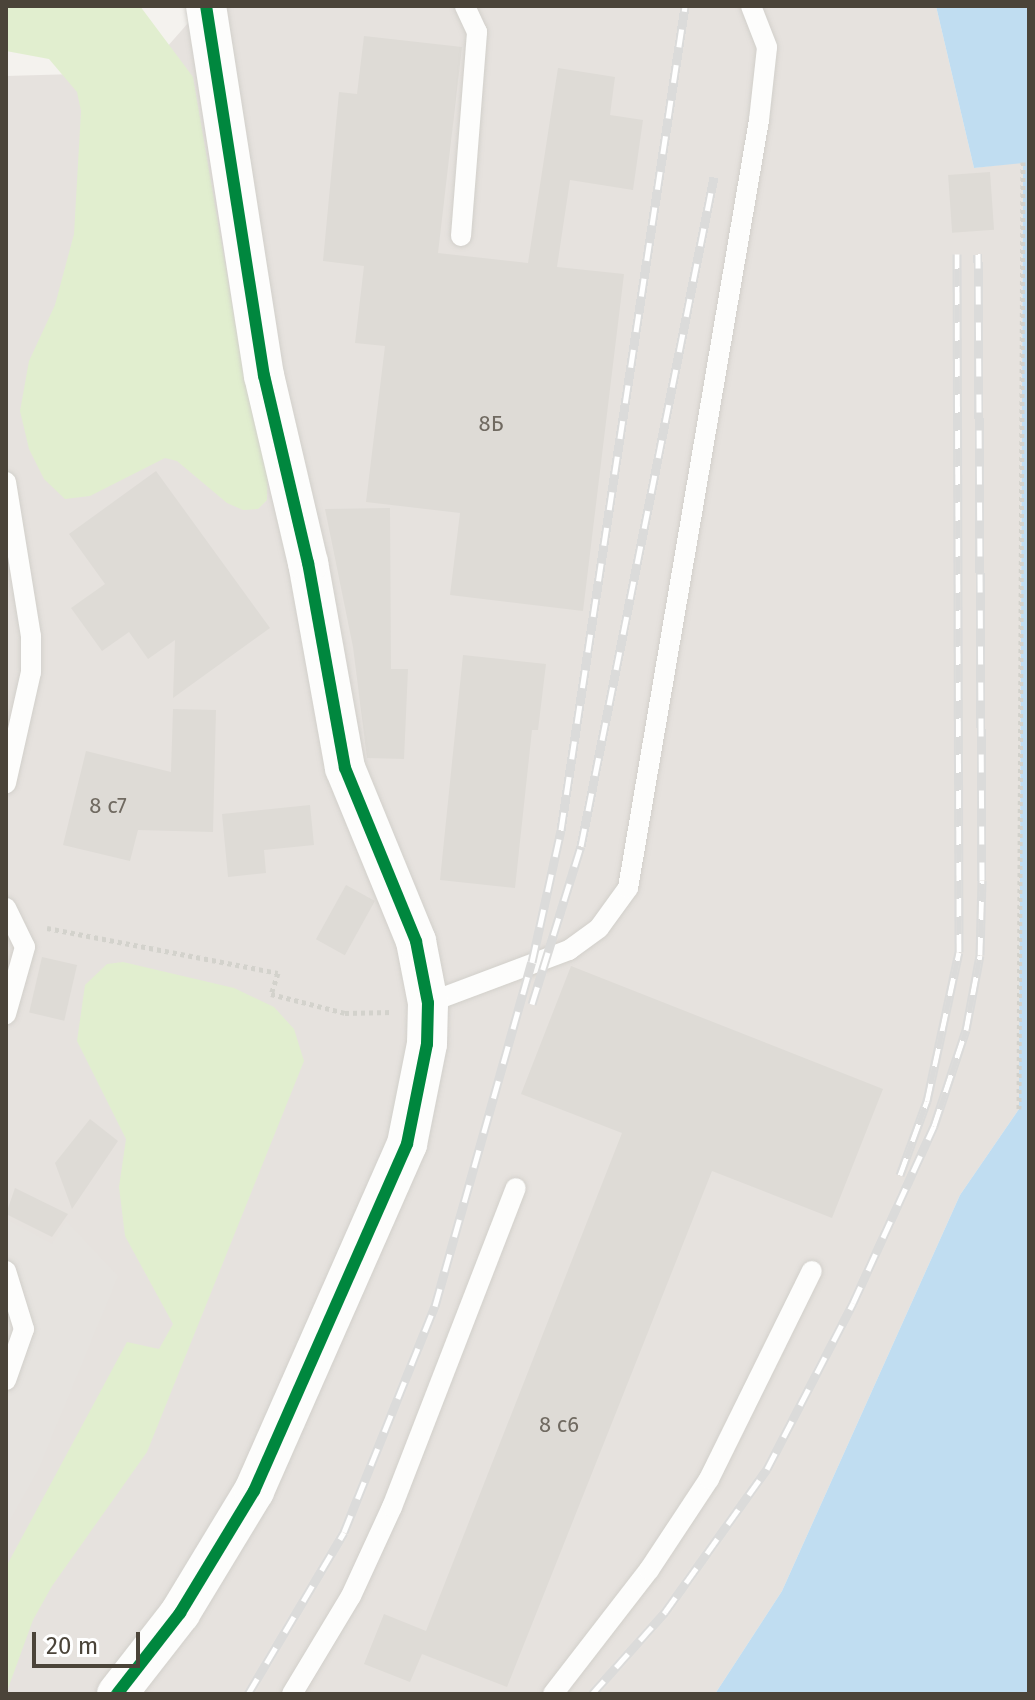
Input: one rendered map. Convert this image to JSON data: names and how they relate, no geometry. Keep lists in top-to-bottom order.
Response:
{
  "house_numbers": ["8Б", "8 с7", "8 с6"],
  "scale_bar": "20 m"
}
